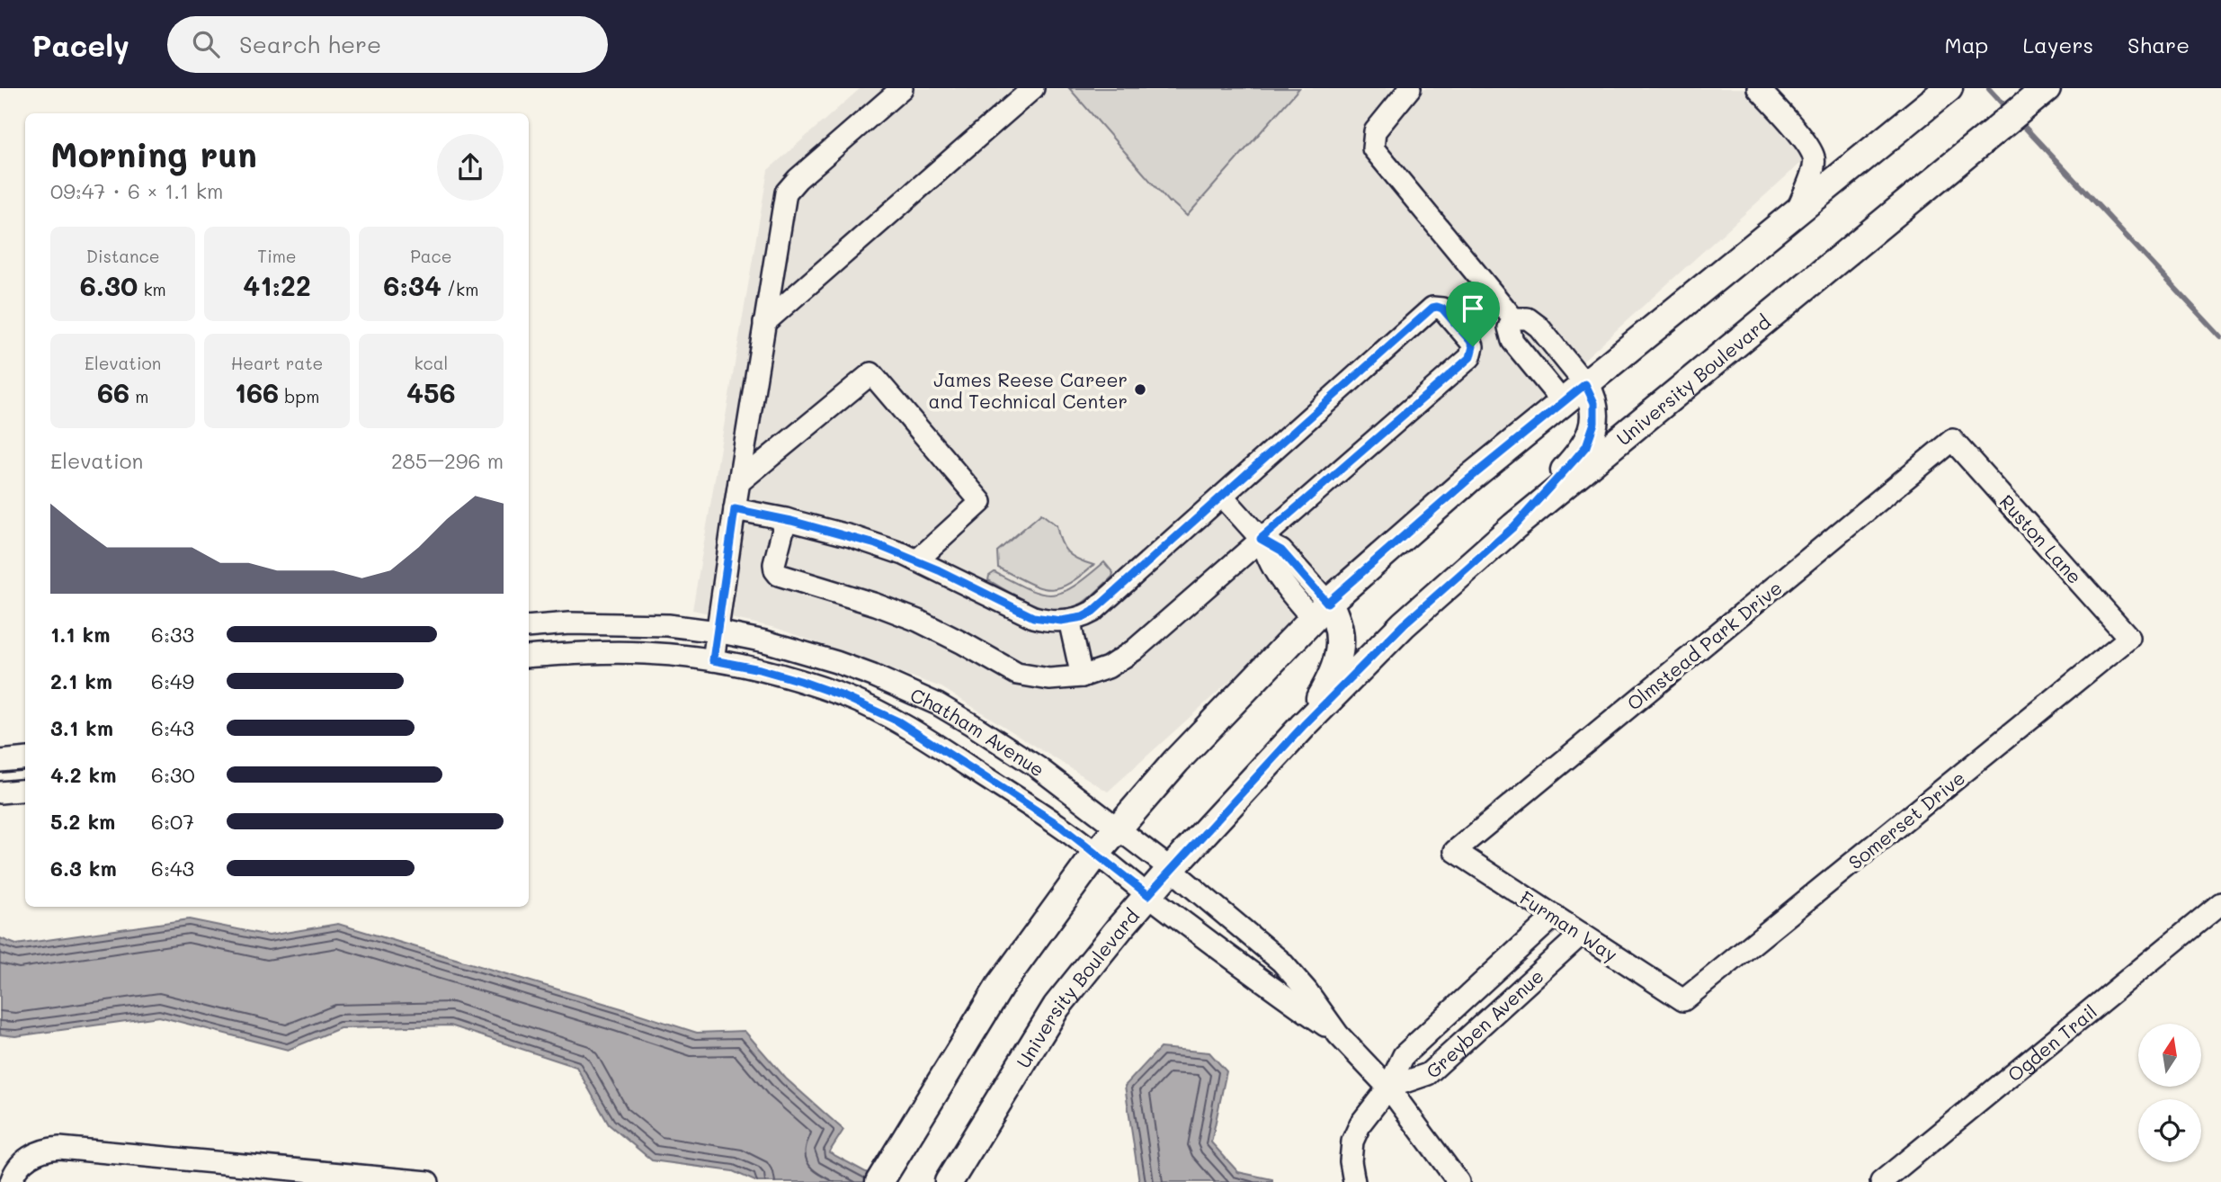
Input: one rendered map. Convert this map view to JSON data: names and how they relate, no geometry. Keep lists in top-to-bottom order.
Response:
{
  "streets": {
    "main road": ["University Boulevard"],
    "street": [
      "Ruston Lane",
      "Olmstead Park Drive",
      "Chatham Avenue",
      "Somerset Drive",
      "Furman Way",
      "Greyben Avenue",
      "Ogden Trail"
    ]
  },
  "crossings": [
    ["University Boulevard", "Chatham Avenue"],
    ["Ruston Lane", "Olmstead Park Drive"],
    ["Ruston Lane", "Somerset Drive"],
    ["Olmstead Park Drive", "Furman Way"],
    ["Chatham Avenue", "Greyben Avenue"],
    ["Somerset Drive", "Furman Way"],
    ["Furman Way", "Greyben Avenue"]
  ],
  "places": ["James Reese Career and Technical Center"],
  "north": "top",
  "page": {
    "header": "Pacely",
    "search": "Search here",
    "nav": ["Map", "Layers", "Share"],
    "heading": ["Morning run", "09:47 · 6 × 1.1 km"],
    "stats": [
      ["Distance", "6.30 km"],
      ["Time", "41:22"],
      ["Pace", "6:34 /km"],
      ["Elevation", "66 m"],
      ["Heart rate", "166 bpm"],
      ["kcal", "456"]
    ],
    "chart": ["Elevation", "285–296 m"],
    "list": [
      {
        "name": "1.1 km",
        "note": "6:33"
      },
      {
        "name": "2.1 km",
        "note": "6:49"
      },
      {
        "name": "3.1 km",
        "note": "6:43"
      },
      {
        "name": "4.2 km",
        "note": "6:30"
      },
      {
        "name": "5.2 km",
        "note": "6:07"
      },
      {
        "name": "6.3 km",
        "note": "6:43"
      }
    ]
  }
}
